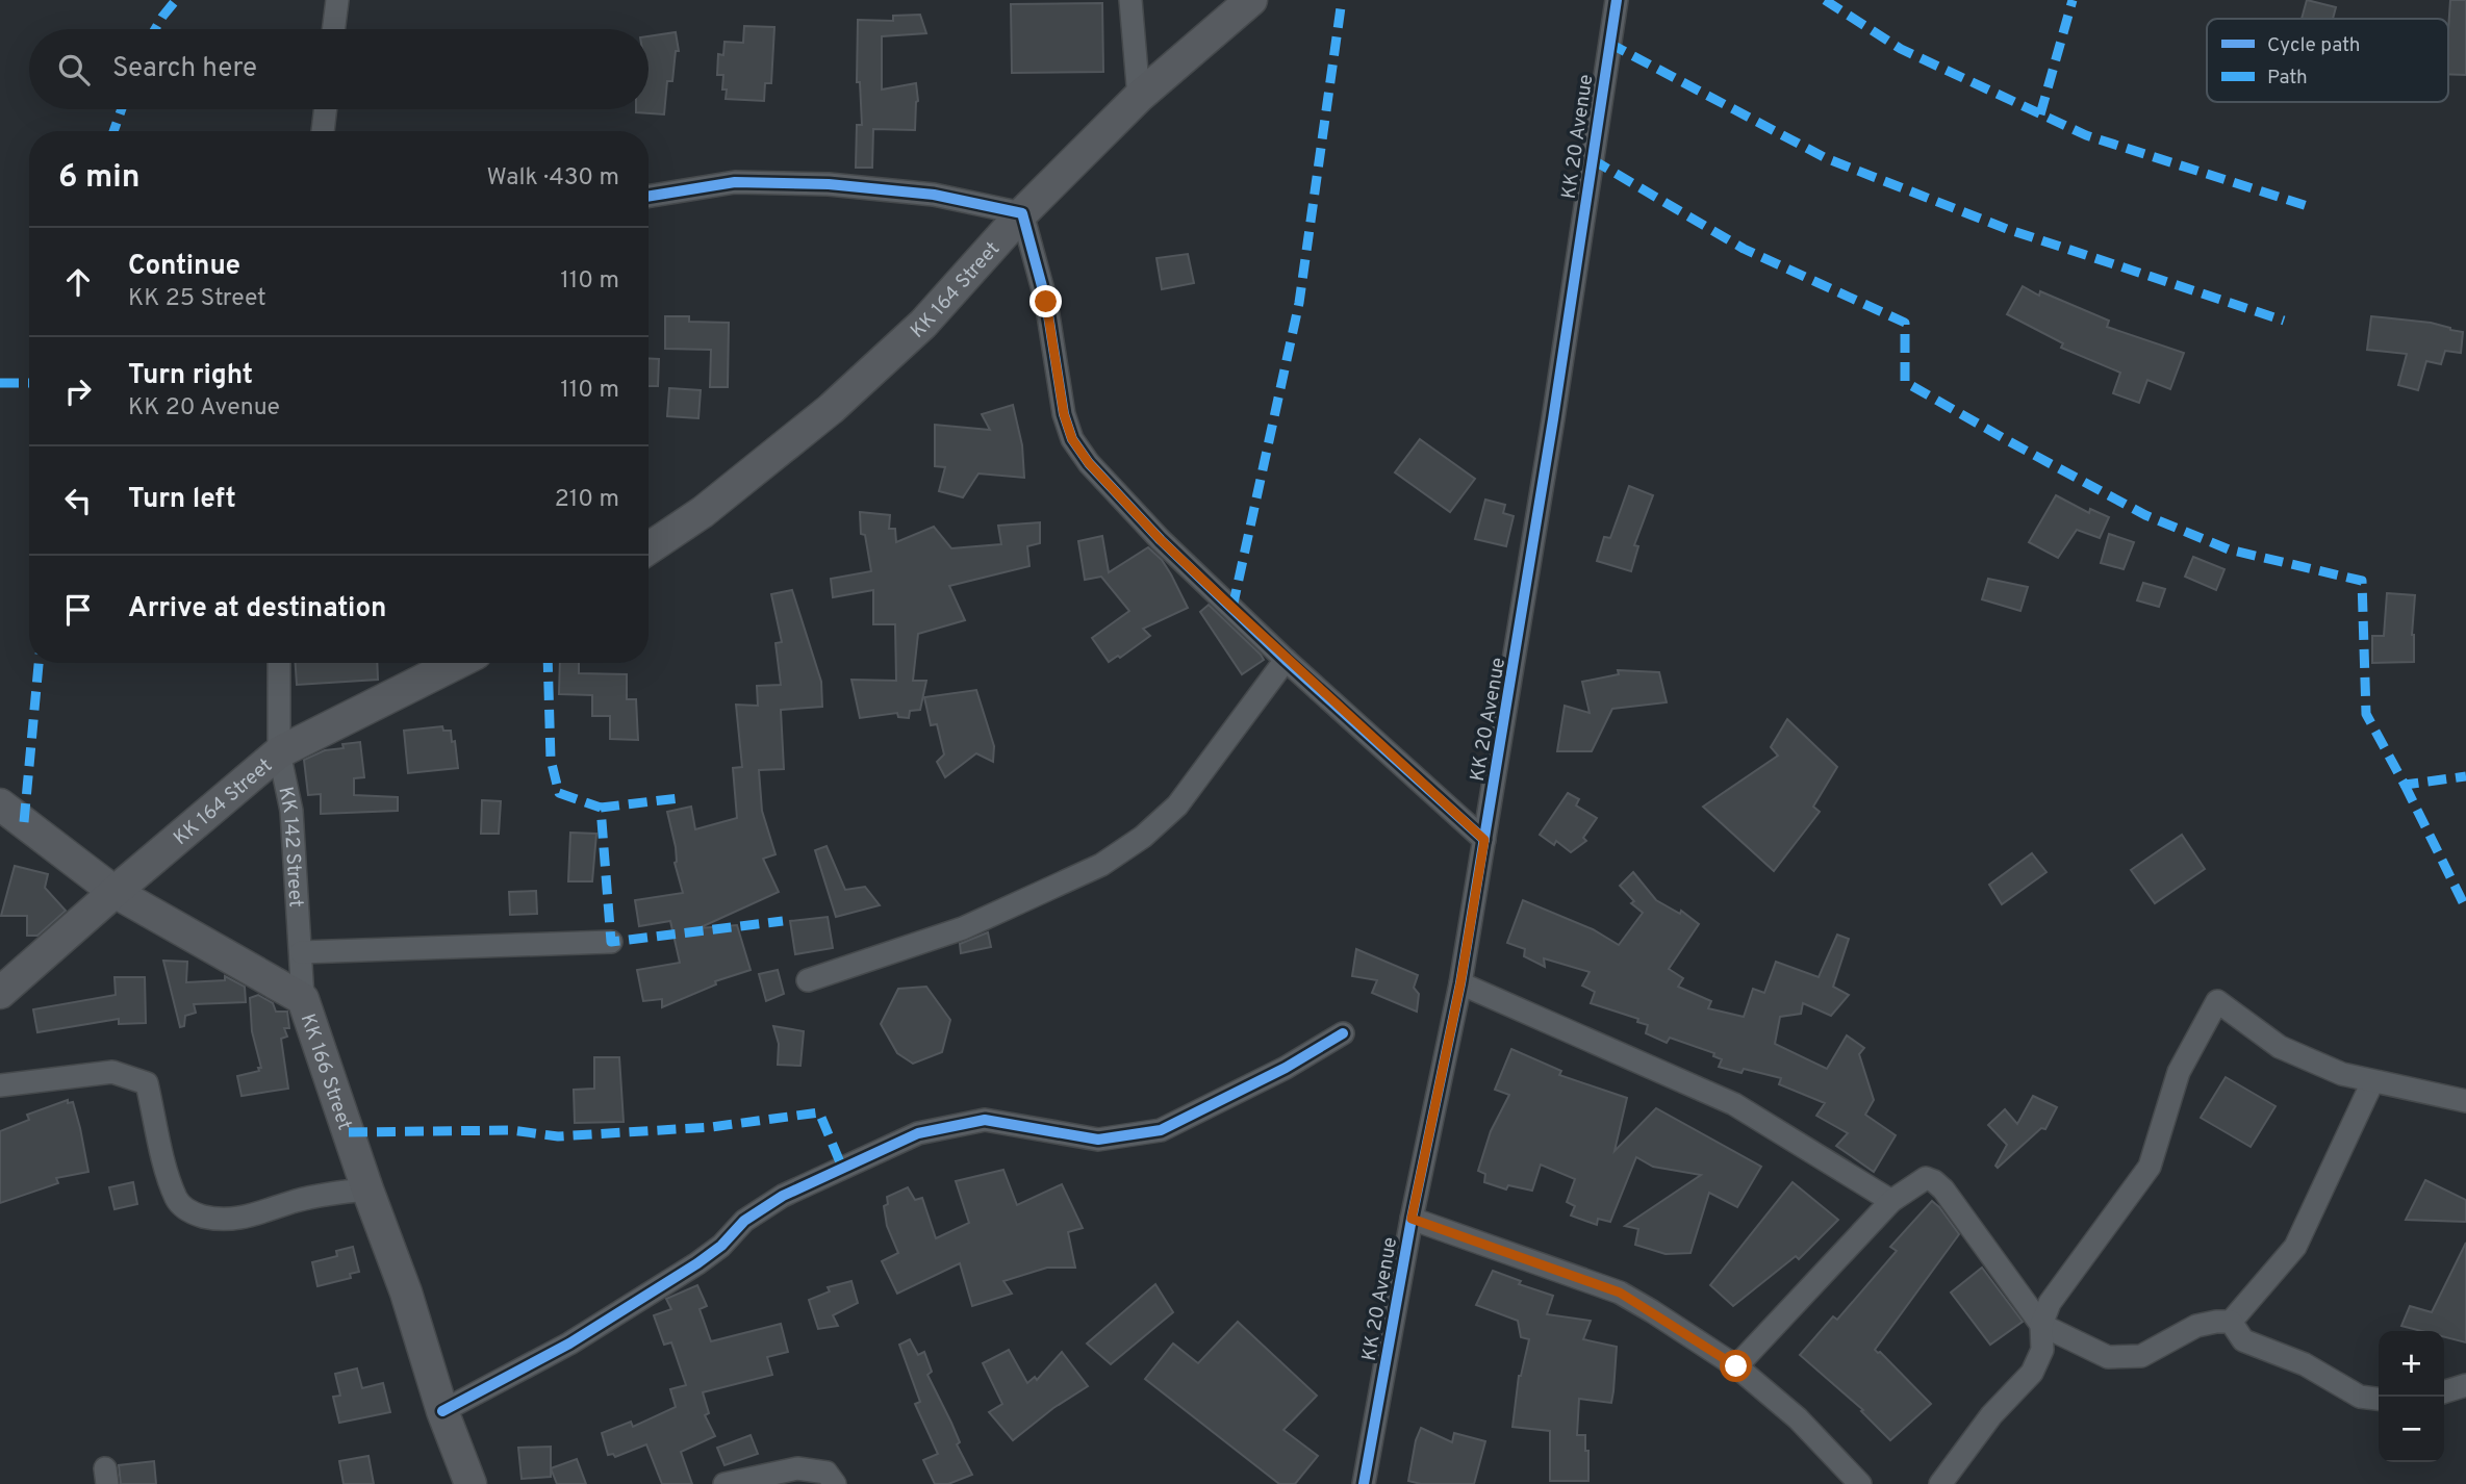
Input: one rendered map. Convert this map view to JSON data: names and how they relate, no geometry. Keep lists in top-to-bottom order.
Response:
{
  "streets": {
    "main road": ["KK 164 Street", "KK 166 Street"],
    "street": ["KK 20 Avenue", "KK 142 Street"]
  },
  "crossings": [
    ["KK 164 Street", "KK 142 Street"],
    ["KK 164 Street", "KK 166 Street"],
    ["KK 142 Street", "KK 166 Street"]
  ],
  "legend": ["Cycle path", "Path"],
  "page": {
    "search": "Search here",
    "heading": ["6 min", "Walk · 430 m"],
    "list": [
      ["Continue", "KK 25 Street", "110 m"],
      ["Turn right", "KK 20 Avenue", "110 m"],
      ["Turn left", "210 m"],
      "Arrive at destination"
    ],
    "map_buttons": ["+", "−"]
  }
}
